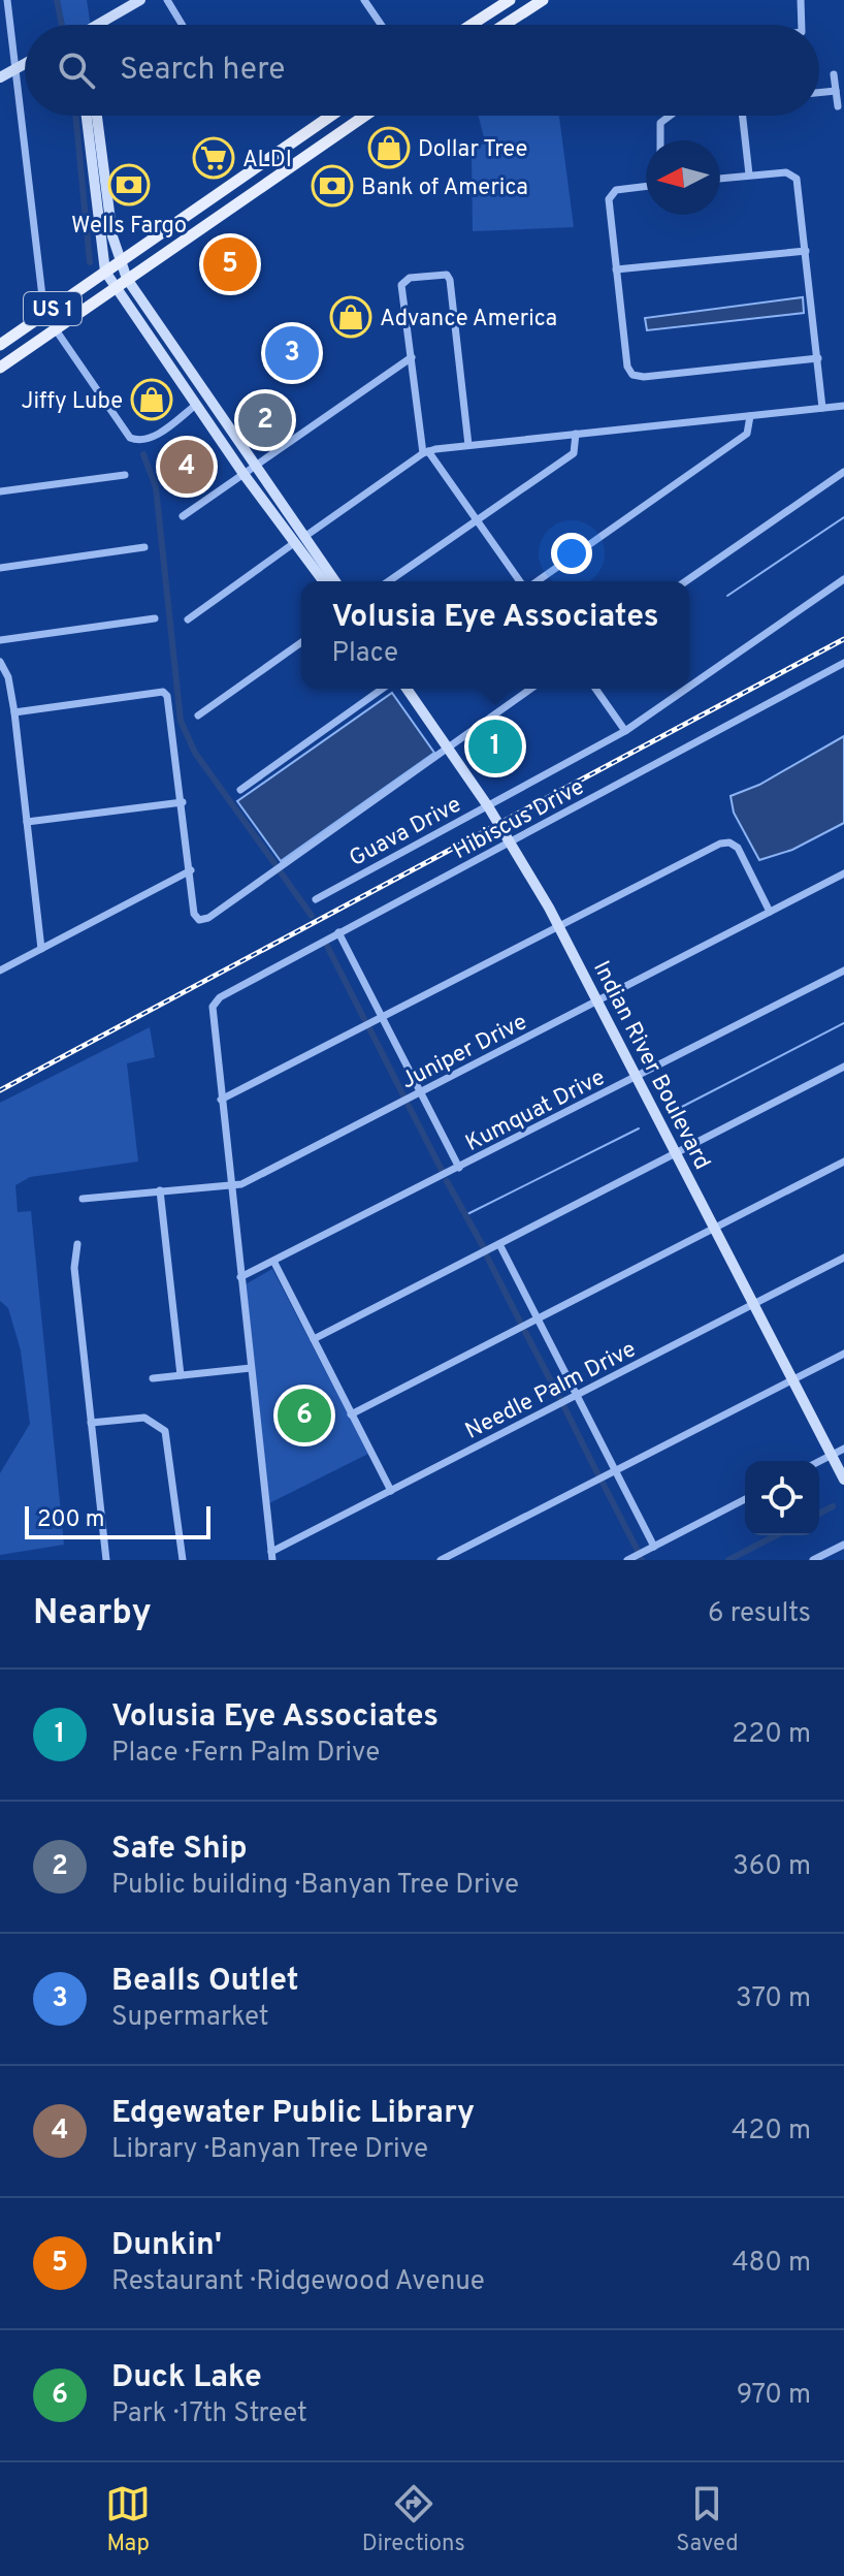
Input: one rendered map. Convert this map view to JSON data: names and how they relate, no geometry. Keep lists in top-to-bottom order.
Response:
{
  "streets": {
    "main road": ["US 1", "Indian River Boulevard"],
    "street": [
      "Hibiscus Drive",
      "Guava Drive",
      "Juniper Drive",
      "Kumquat Drive",
      "Needle Palm Drive"
    ]
  },
  "crossings": [
    ["Hibiscus Drive", "Indian River Boulevard"],
    ["Guava Drive", "Indian River Boulevard"],
    ["Juniper Drive", "Indian River Boulevard"],
    ["Indian River Boulevard", "Kumquat Drive"],
    ["Indian River Boulevard", "Needle Palm Drive"]
  ],
  "places": {
    "shop": ["Dollar Tree", "Advance America", "Jiffy Lube"],
    "supermarket": ["ALDI"],
    "bank": ["Wells Fargo", "Bank of America"]
  },
  "scale_bar": "200 m",
  "north": "left",
  "page": {
    "search": "Search here",
    "pins": [
      "5",
      "3",
      "2",
      "4",
      "1",
      "6"
    ],
    "popup": ["Volusia Eye Associates", "Place"],
    "scale": "200 m",
    "heading": ["Nearby", "6 results"],
    "list": [
      {
        "mark": "1",
        "name": "Volusia Eye Associates",
        "note": "Place · Fern Palm Drive",
        "value": "220 m"
      },
      {
        "mark": "2",
        "name": "Safe Ship",
        "note": "Public building · Banyan Tree Drive",
        "value": "360 m"
      },
      {
        "mark": "3",
        "name": "Bealls Outlet",
        "note": "Supermarket",
        "value": "370 m"
      },
      {
        "mark": "4",
        "name": "Edgewater Public Library",
        "note": "Library · Banyan Tree Drive",
        "value": "420 m"
      },
      {
        "mark": "5",
        "name": "Dunkin'",
        "note": "Restaurant · Ridgewood Avenue",
        "value": "480 m"
      },
      {
        "mark": "6",
        "name": "Duck Lake",
        "note": "Park · 17th Street",
        "value": "970 m"
      }
    ],
    "nav": ["Map", "Directions", "Saved"]
  }
}
